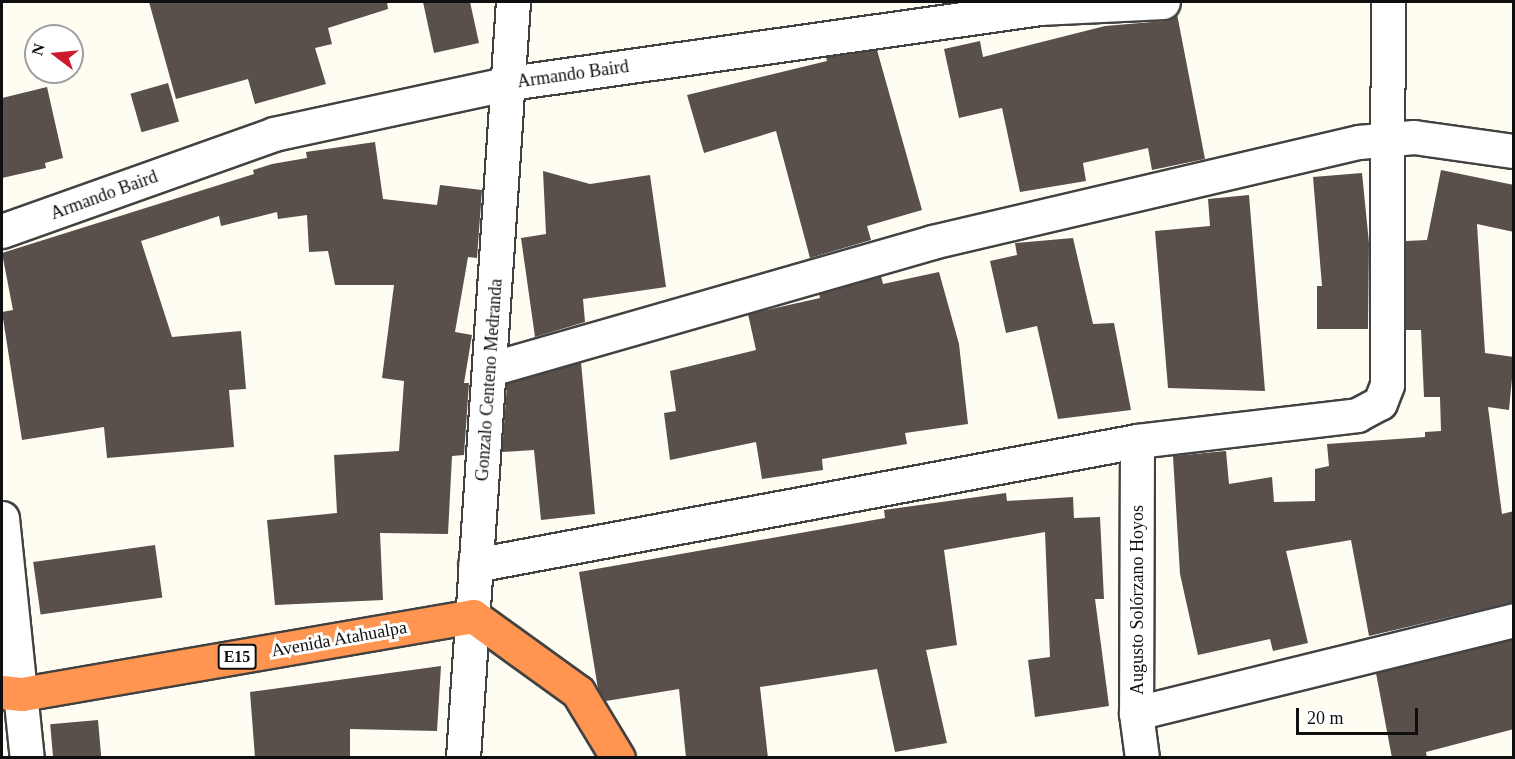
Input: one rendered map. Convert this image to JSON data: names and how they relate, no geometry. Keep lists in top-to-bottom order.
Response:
{
  "streets": {
    "highway": ["Avenida Atahualpa", "E15"],
    "street": ["Armando Baird", "Gonzalo Centeno Medranda", "Augusto Solórzano Hoyos"]
  },
  "crossings": [
    ["Armando Baird", "Gonzalo Centeno Medranda"],
    ["Gonzalo Centeno Medranda", "Avenida Atahualpa"]
  ],
  "scale_bar": "20 m",
  "north": "left"
}
